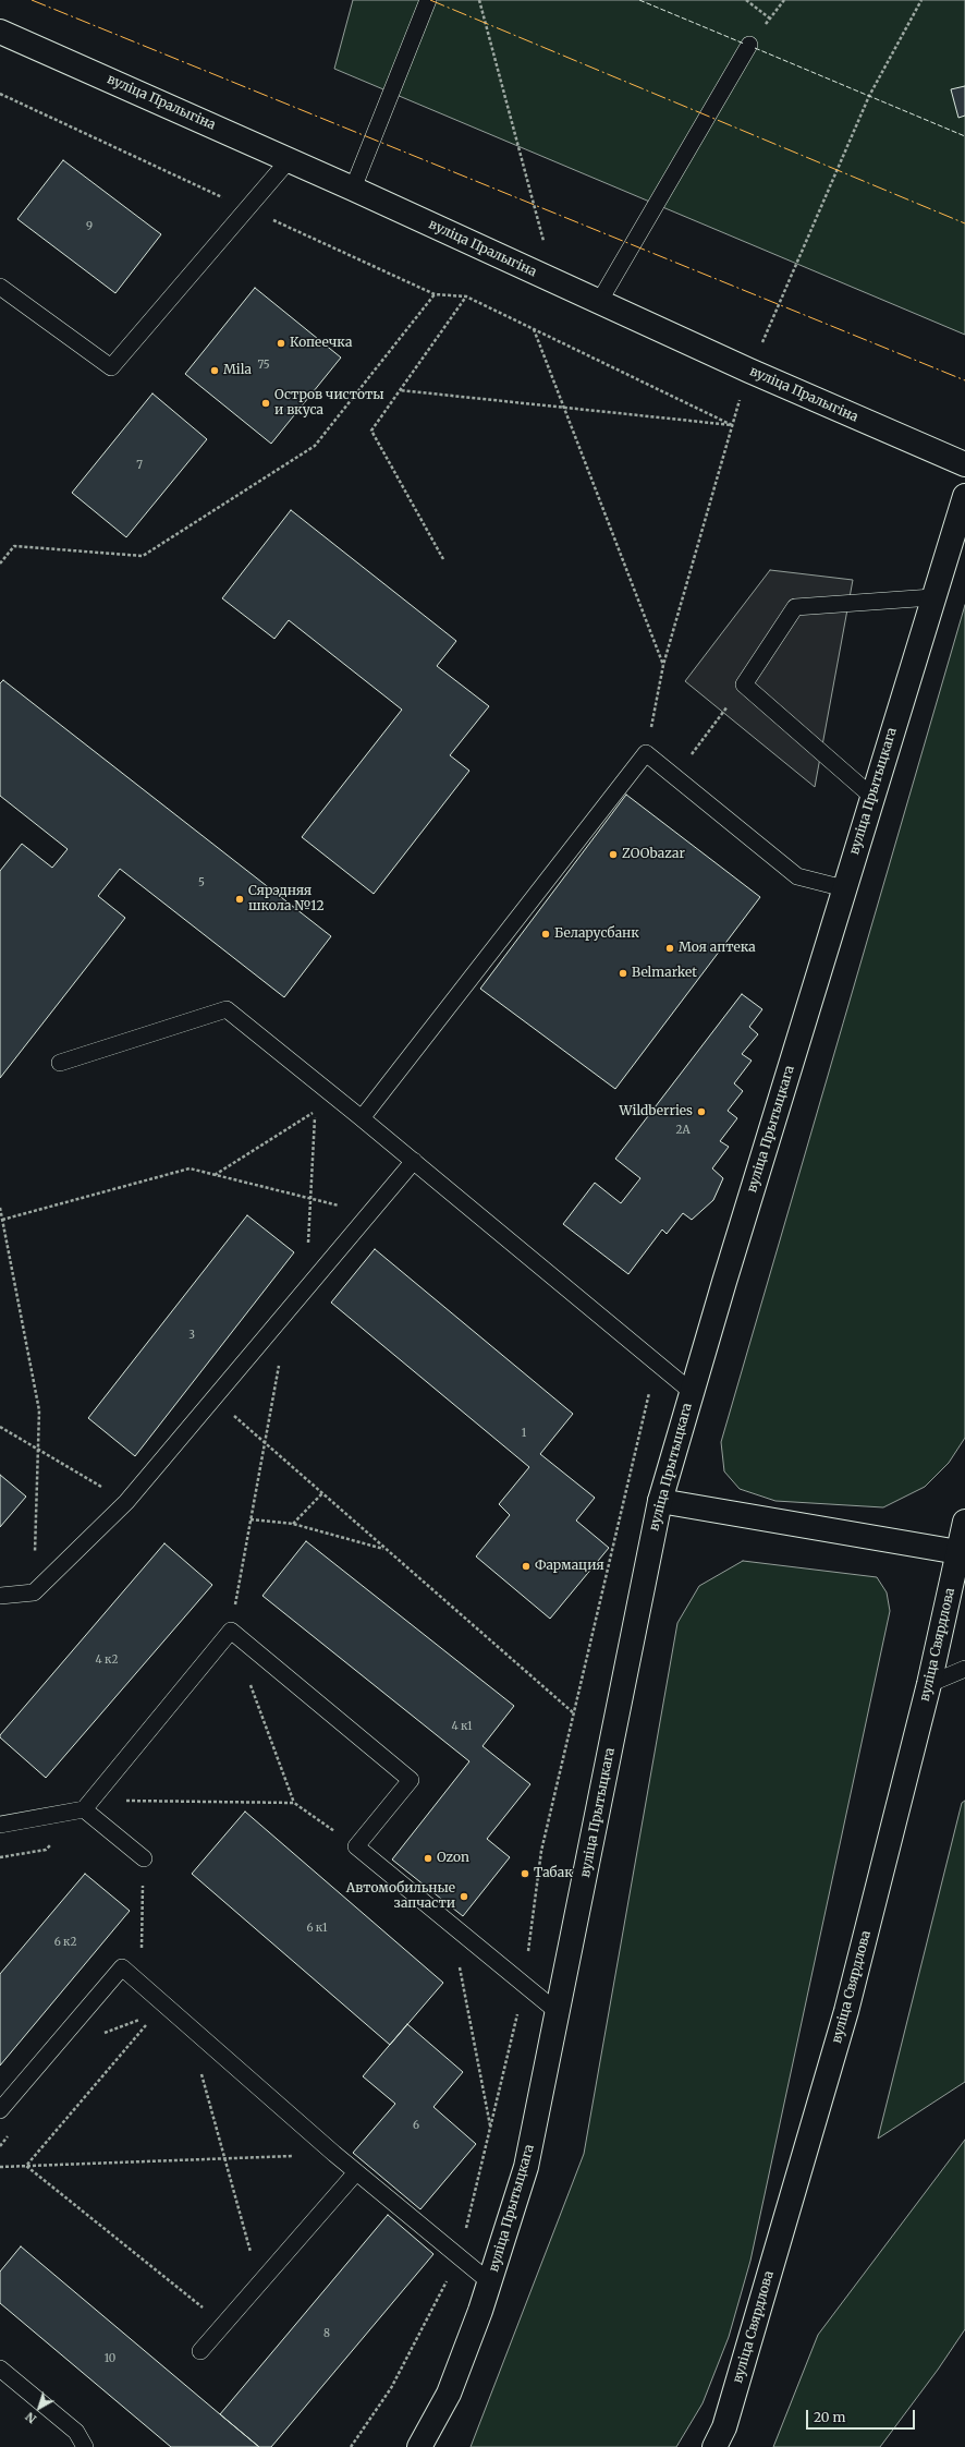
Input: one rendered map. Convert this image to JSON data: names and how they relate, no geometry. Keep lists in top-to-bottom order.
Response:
{
  "streets": {
    "street": ["вуліца Пралыгіна", "вуліца Прытыцкага", "вуліца Свярдлова"]
  },
  "places": [
    "Копеечка",
    "Mila",
    "Остров чистоты и вкуса",
    "ZOObazar",
    "Сярэдняя школа №12",
    "Беларусбанк",
    "Моя аптека",
    "Belmarket",
    "Wildberries",
    "Фармация",
    "Ozon",
    "Табак",
    "Автомобильные запчасти"
  ],
  "house_numbers": [
    "9",
    "75",
    "7",
    "5",
    "2А",
    "3",
    "1",
    "4 к2",
    "4 к1",
    "6 к1",
    "6 к2",
    "6",
    "8",
    "10"
  ],
  "scale_bar": "20 m",
  "north": "bottom left"
}
